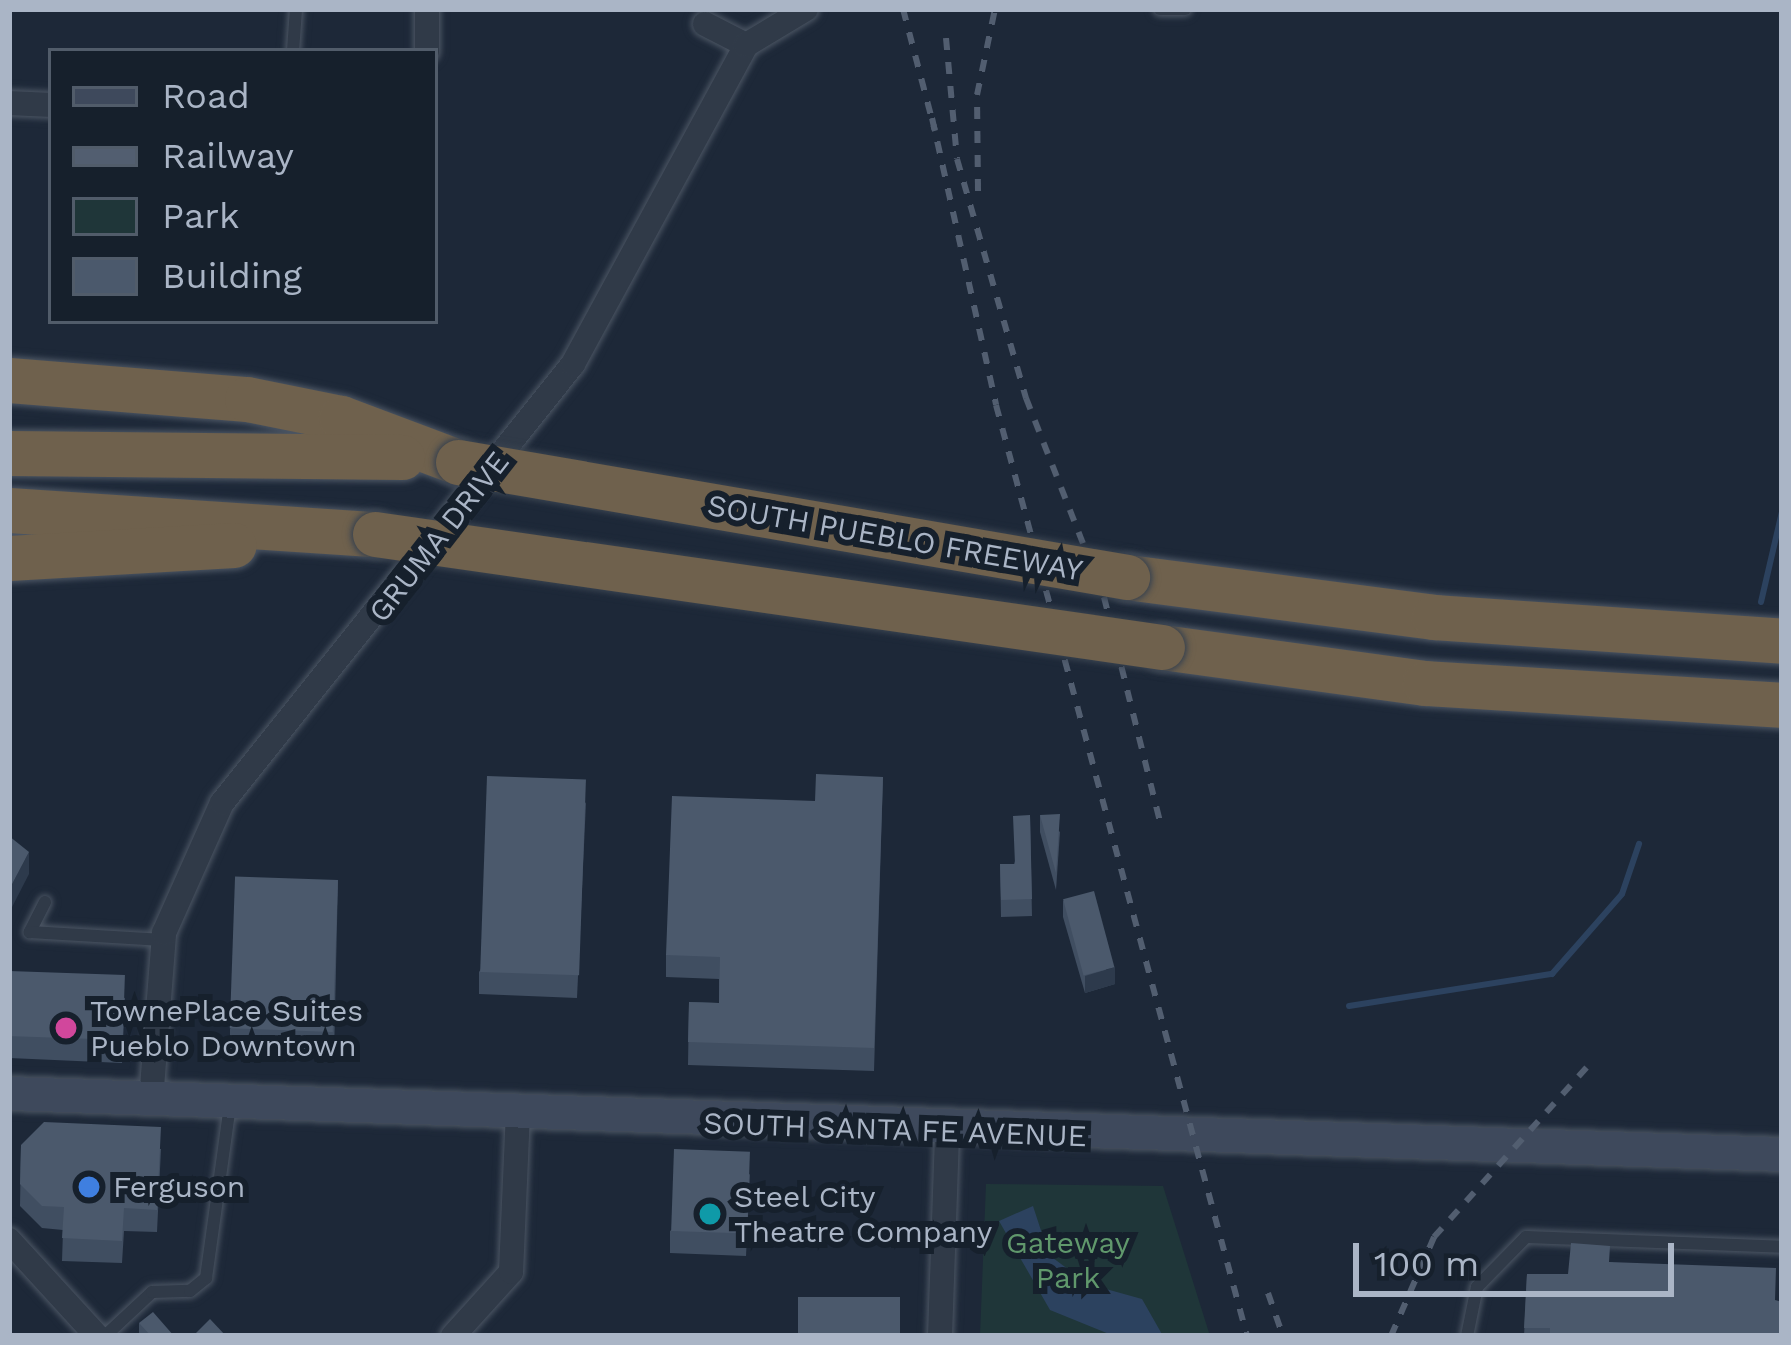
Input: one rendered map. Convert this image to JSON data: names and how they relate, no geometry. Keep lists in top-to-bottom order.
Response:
{
  "streets": {
    "highway": ["SOUTH PUEBLO FREEWAY"],
    "main road": ["SOUTH SANTA FE AVENUE"],
    "street": ["GRUMA DRIVE"]
  },
  "crossings": [
    ["GRUMA DRIVE", "SOUTH SANTA FE AVENUE"]
  ],
  "parks": ["Gateway Park"],
  "places": ["TownePlace Suites Pueblo Downtown", "Ferguson", "Steel City Theatre Company"],
  "legend": [
    "Road",
    "Railway",
    "Park",
    "Building"
  ],
  "scale_bar": "100 m"
}
